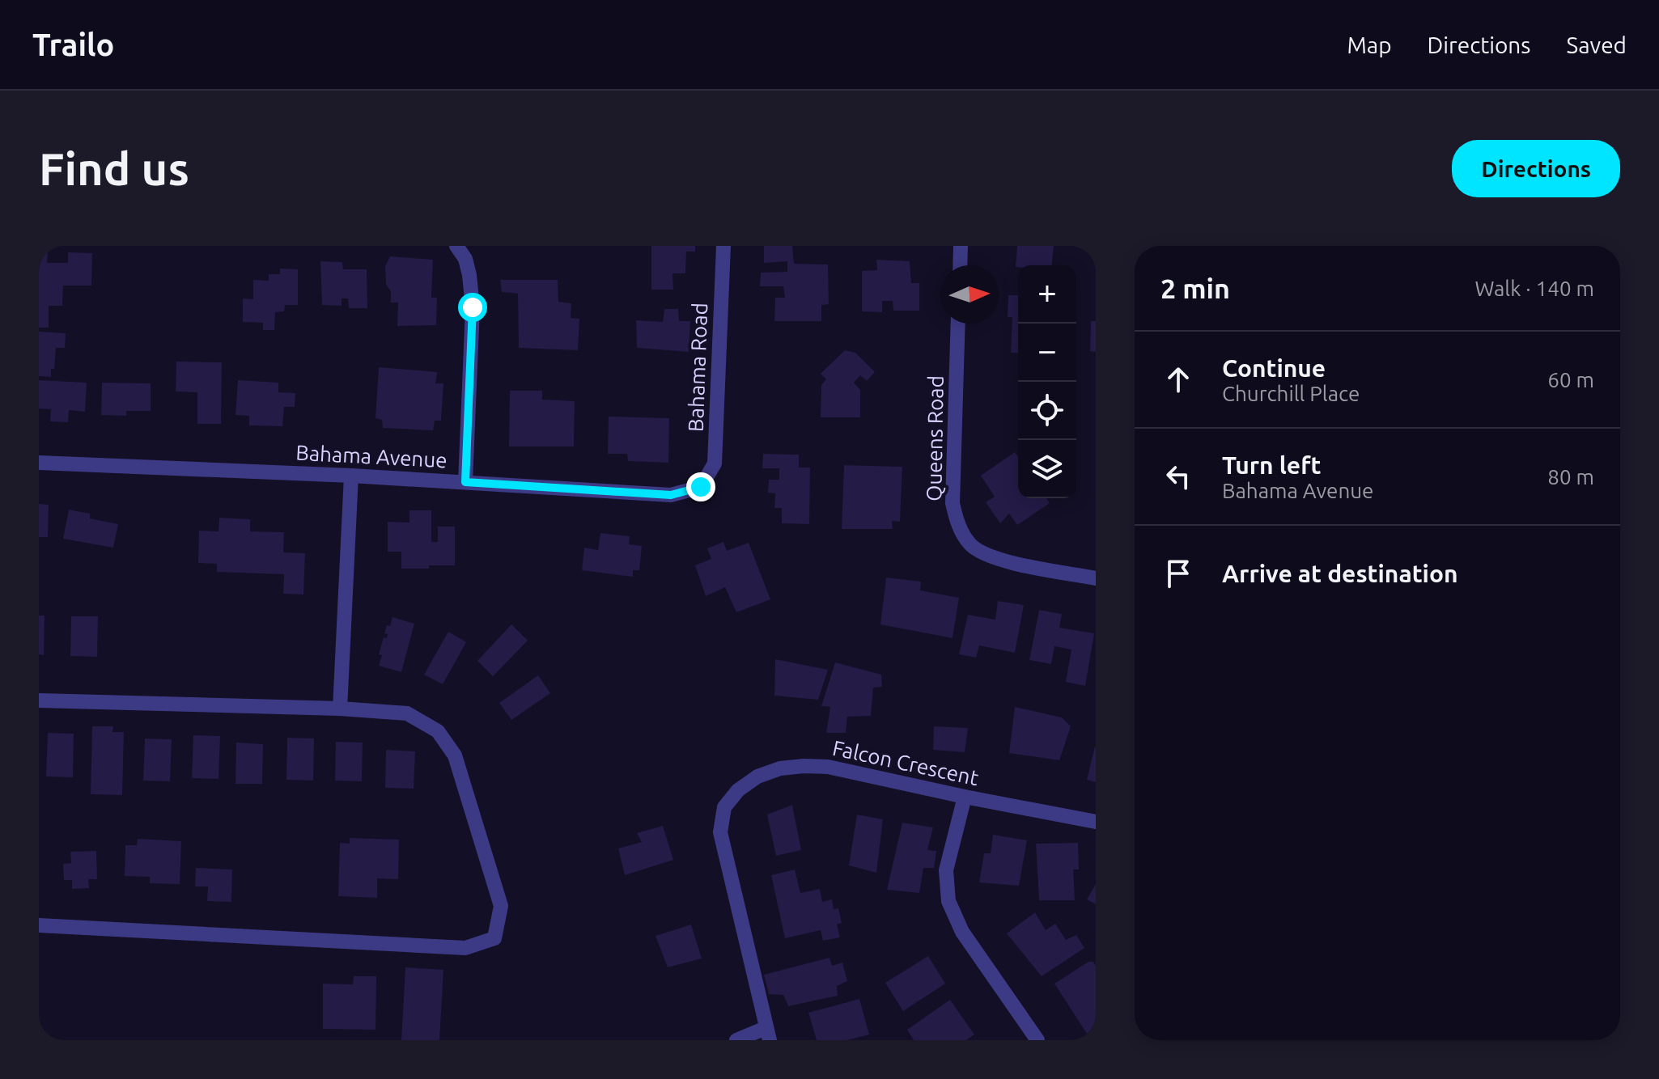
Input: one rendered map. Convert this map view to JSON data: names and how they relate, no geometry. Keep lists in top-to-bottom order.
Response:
{
  "streets": {
    "street": [
      "Bahama Road",
      "Queens Road",
      "Bahama Avenue",
      "Falcon Crescent"
    ]
  },
  "crossings": [
    ["Bahama Road", "Bahama Avenue"]
  ],
  "north": "right",
  "page": {
    "header": "Trailo",
    "nav": ["Map", "Directions", "Saved"],
    "buttons": "Directions",
    "title": "Find us",
    "heading": ["2 min", "Walk · 140 m"],
    "map_buttons": ["+", "−"],
    "list": [
      ["Continue", "Churchill Place", "60 m"],
      ["Turn left", "Bahama Avenue", "80 m"],
      "Arrive at destination"
    ]
  }
}
